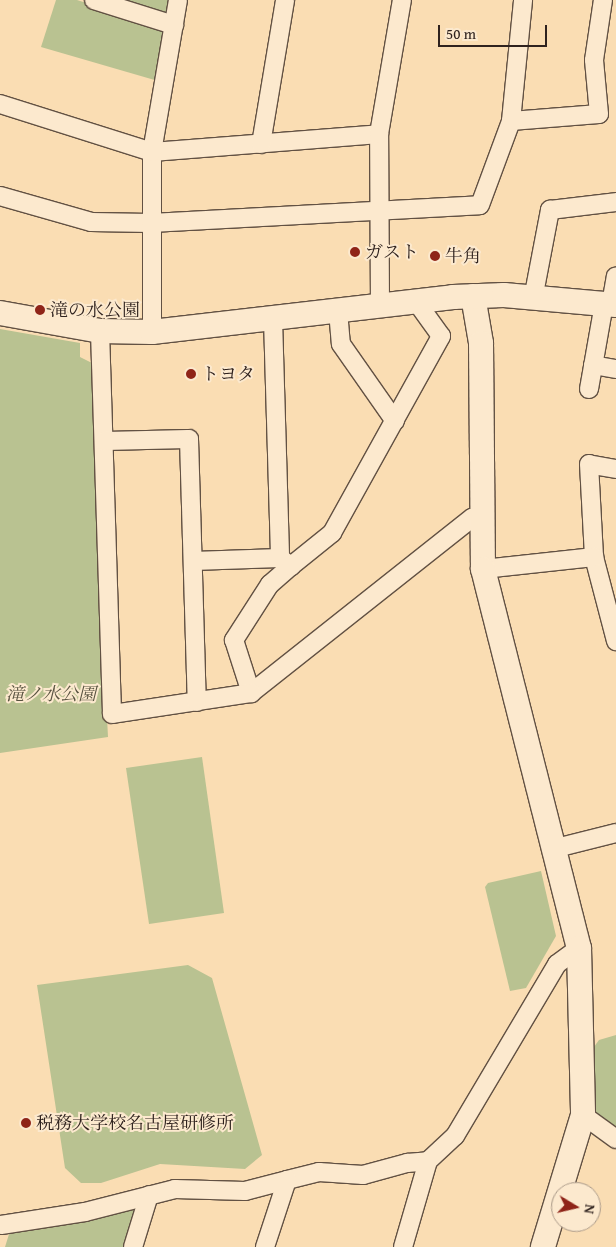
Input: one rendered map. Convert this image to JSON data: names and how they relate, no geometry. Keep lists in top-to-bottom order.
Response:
{
  "parks": ["滝ノ水公園"],
  "places": [
    "ガスト",
    "牛角",
    "滝の水公園",
    "トヨタ",
    "税務大学校名古屋研修所"
  ],
  "scale_bar": "50 m",
  "north": "right"
}
